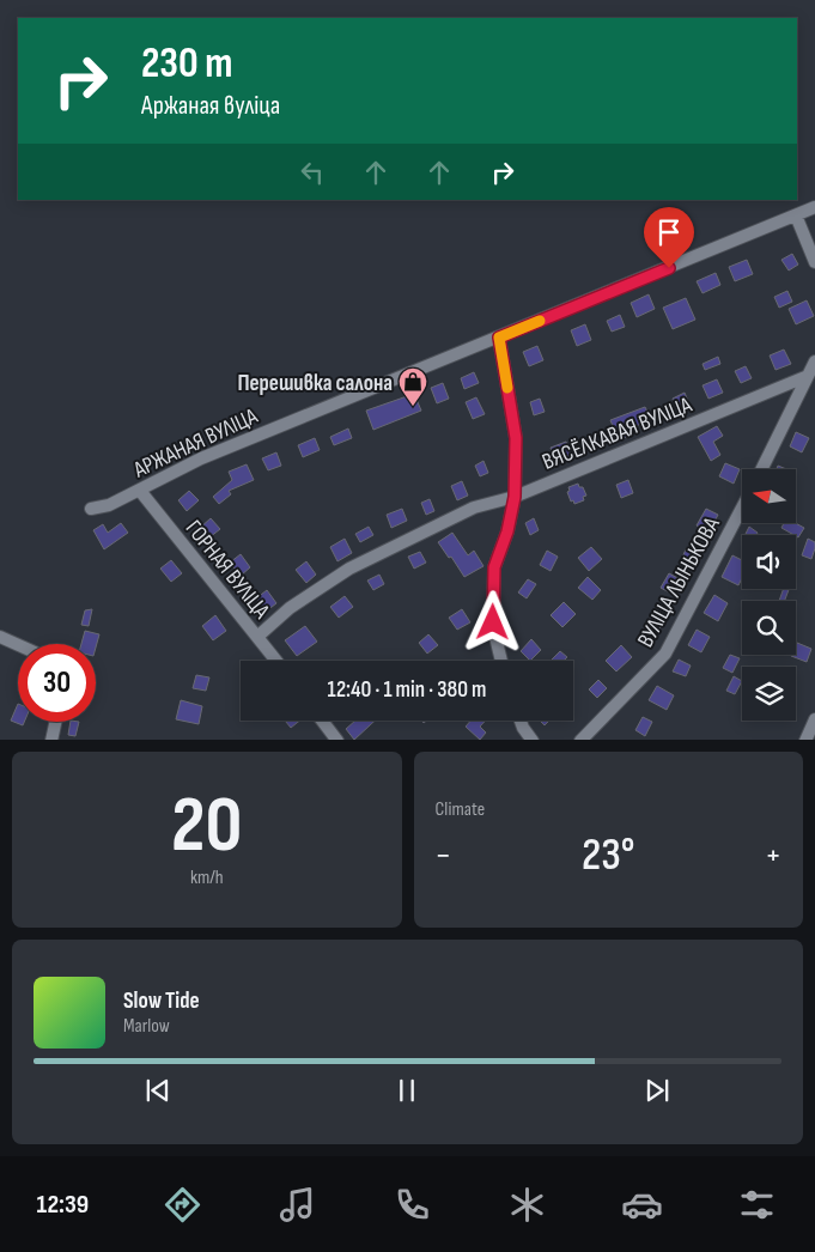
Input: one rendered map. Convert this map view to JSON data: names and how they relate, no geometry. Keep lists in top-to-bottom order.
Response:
{
  "streets": {
    "street": [
      "ВЯСЁЛКАВАЯ ВУЛІЦА",
      "АРЖАНАЯ ВУЛІЦА",
      "ГОРНАЯ ВУЛІЦА",
      "ВУЛІЦА ЛЫНЬКОВА"
    ]
  },
  "crossings": [
    ["ВЯСЁЛКАВАЯ ВУЛІЦА", "ГОРНАЯ ВУЛІЦА"],
    ["АРЖАНАЯ ВУЛІЦА", "ГОРНАЯ ВУЛІЦА"]
  ],
  "places": {
    "shop": ["Перешивка салона"]
  },
  "north": "left",
  "page": {
    "turn": ["230 m", "Аржаная вуліца"],
    "limit": "30",
    "trip": "12:40 · 1 min · 380 m",
    "tile": [
      ["20", "km/h"],
      "Climate"
    ],
    "heat": ["−", "23°", "+"],
    "song": ["Slow Tide", "Marlow"],
    "tabs": "12:39"
  }
}
